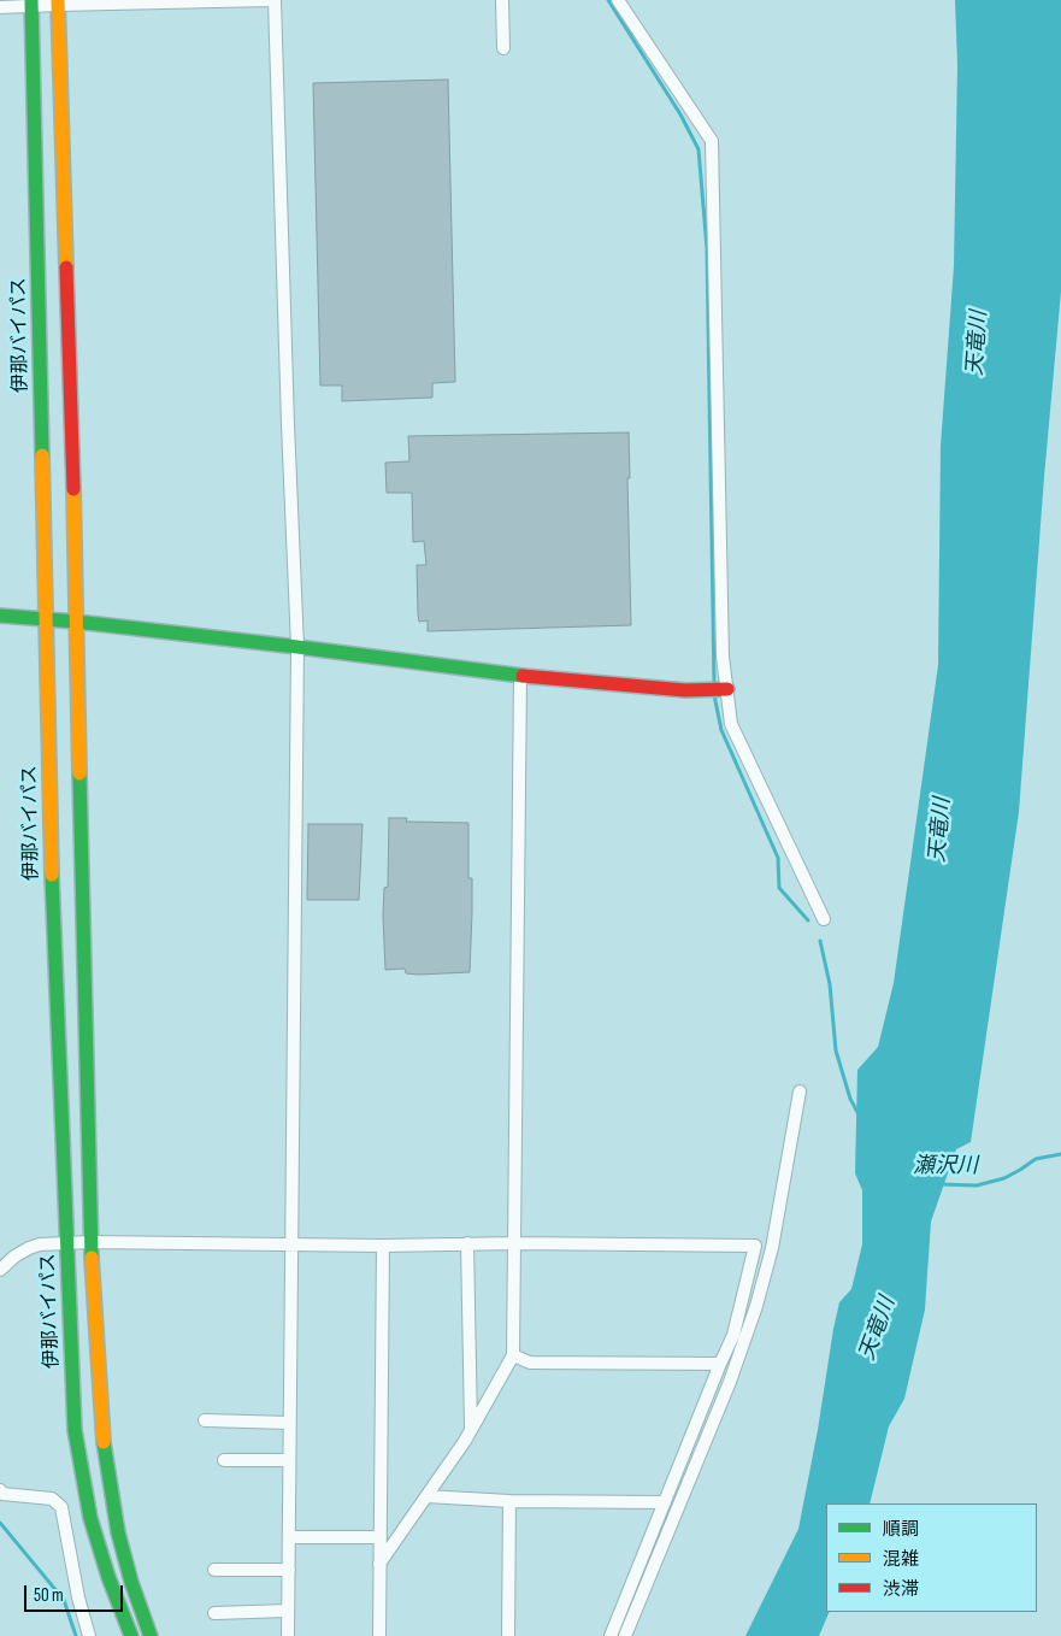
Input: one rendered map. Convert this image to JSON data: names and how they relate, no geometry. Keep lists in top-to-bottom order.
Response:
{
  "streets": {
    "main road": ["伊那バイパス"]
  },
  "water": ["天竜川", "瀬沢川"],
  "legend": ["順調", "混雑", "渋滞"],
  "scale_bar": "50 m"
}
